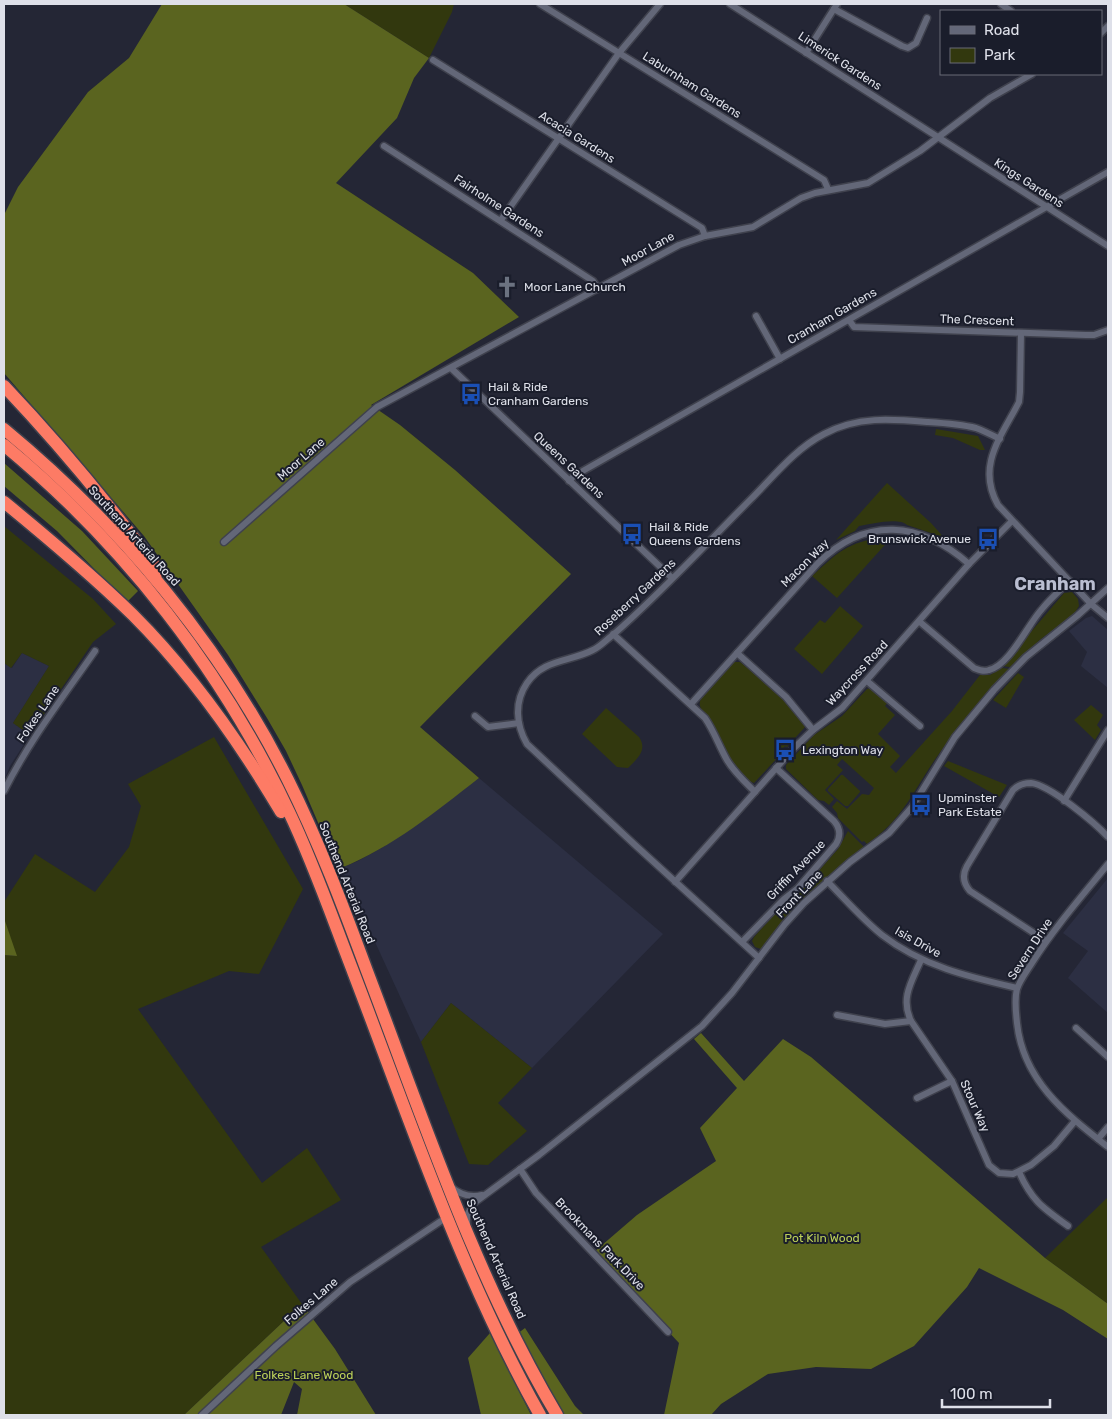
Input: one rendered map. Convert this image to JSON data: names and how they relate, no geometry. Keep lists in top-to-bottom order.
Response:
{
  "streets": {
    "highway": ["Southend Arterial Road"],
    "street": [
      "Limerick Gardens",
      "Laburnham Gardens",
      "Acacia Gardens",
      "Kings Gardens",
      "Fairholme Gardens",
      "Moor Lane",
      "Cranham Gardens",
      "The Crescent",
      "Queens Gardens",
      "Macon Way",
      "Roseberry Gardens",
      "Waycross Road",
      "Folkes Lane",
      "Griffin Avenue",
      "Front Lane",
      "Isis Drive",
      "Severn Drive",
      "Stour Way",
      "Brookmans Park Drive"
    ]
  },
  "crossings": [
    ["Limerick Gardens", "Kings Gardens"],
    ["Limerick Gardens", "Moor Lane"],
    ["Laburnham Gardens", "Moor Lane"],
    ["Acacia Gardens", "Moor Lane"],
    ["Kings Gardens", "Moor Lane"],
    ["Kings Gardens", "Cranham Gardens"],
    ["Fairholme Gardens", "Moor Lane"],
    ["Moor Lane", "Queens Gardens"],
    ["Cranham Gardens", "The Crescent"],
    ["Cranham Gardens", "Queens Gardens"],
    ["Queens Gardens", "Roseberry Gardens"],
    ["Southend Arterial Road", "Folkes Lane"],
    ["Southend Arterial Road", "Front Lane"],
    ["Macon Way", "Waycross Road"],
    ["Roseberry Gardens", "Waycross Road"],
    ["Roseberry Gardens", "Griffin Avenue"],
    ["Roseberry Gardens", "Front Lane"],
    ["Waycross Road", "Griffin Avenue"],
    ["Front Lane", "Isis Drive"],
    ["Front Lane", "Brookmans Park Drive"],
    ["Isis Drive", "Severn Drive"],
    ["Isis Drive", "Stour Way"]
  ],
  "districts": ["Cranham"],
  "parks": ["Pot Kiln Wood", "Folkes Lane Wood"],
  "places": {
    "church": ["Moor Lane Church"],
    "bus stop": [
      "Hail & Ride Cranham Gardens",
      "Hail & Ride Queens Gardens",
      "Brunswick Avenue",
      "Lexington Way",
      "Upminster Park Estate"
    ]
  },
  "legend": ["Road", "Park"],
  "scale_bar": "100 m"
}
